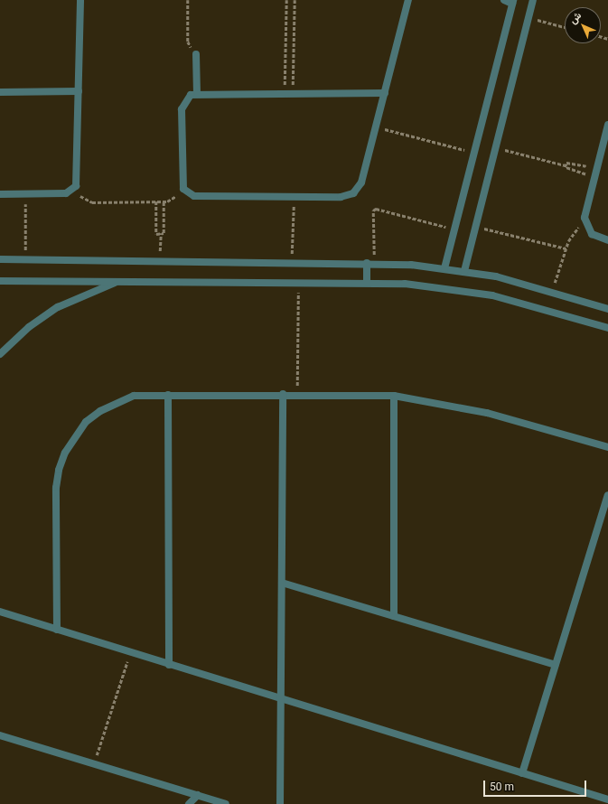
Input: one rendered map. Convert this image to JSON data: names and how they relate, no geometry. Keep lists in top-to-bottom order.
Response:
{
  "scale_bar": "50 m",
  "north": "top left"
}
